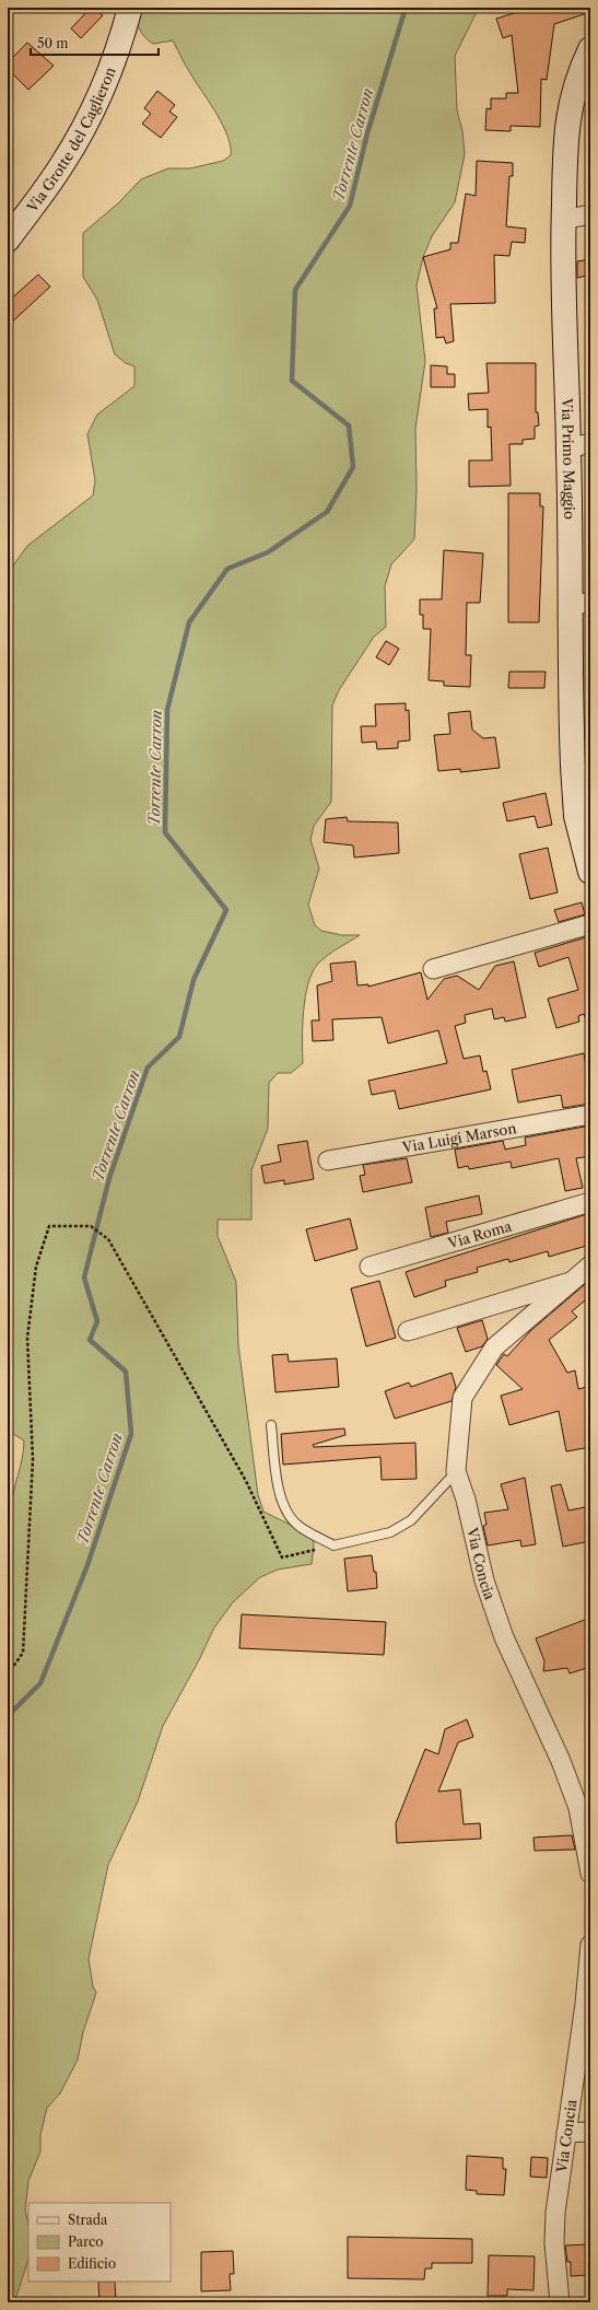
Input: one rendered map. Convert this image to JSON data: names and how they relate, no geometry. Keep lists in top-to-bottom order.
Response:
{
  "streets": {
    "street": [
      "Via Grotte del Caglieron",
      "Via Primo Maggio",
      "Via Luigi Marson",
      "Via Roma",
      "Via Concia"
    ]
  },
  "water": ["Torrente Carron"],
  "legend": ["Strada", "Parco", "Edificio"],
  "scale_bar": "50 m"
}
